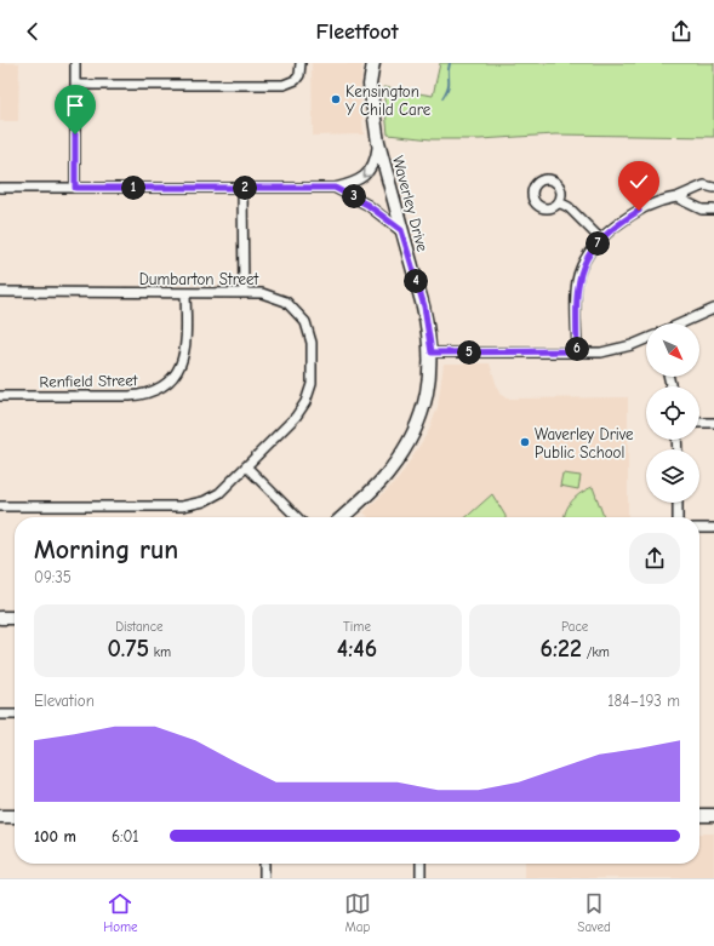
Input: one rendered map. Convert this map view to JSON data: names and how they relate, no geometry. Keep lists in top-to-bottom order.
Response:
{
  "streets": {
    "street": ["Waverley Drive", "Dumbarton Street", "Renfield Street"]
  },
  "crossings": [
    ["Dumbarton Street", "Renfield Street"]
  ],
  "places": ["Kensington Y Child Care", "Waverley Drive Public School"],
  "north": "bottom right",
  "page": {
    "header": "Fleetfoot",
    "pins": [
      "1",
      "2",
      "3",
      "7",
      "4",
      "6",
      "5"
    ],
    "heading": ["Morning run", "09:35"],
    "stats": [
      ["Distance", "0.75 km"],
      ["Time", "4:46"],
      ["Pace", "6:22 /km"]
    ],
    "chart": ["Elevation", "184–193 m"],
    "list": [
      {
        "name": "100 m",
        "note": "6:01"
      }
    ],
    "tabs": ["Home", "Map", "Saved"]
  }
}
